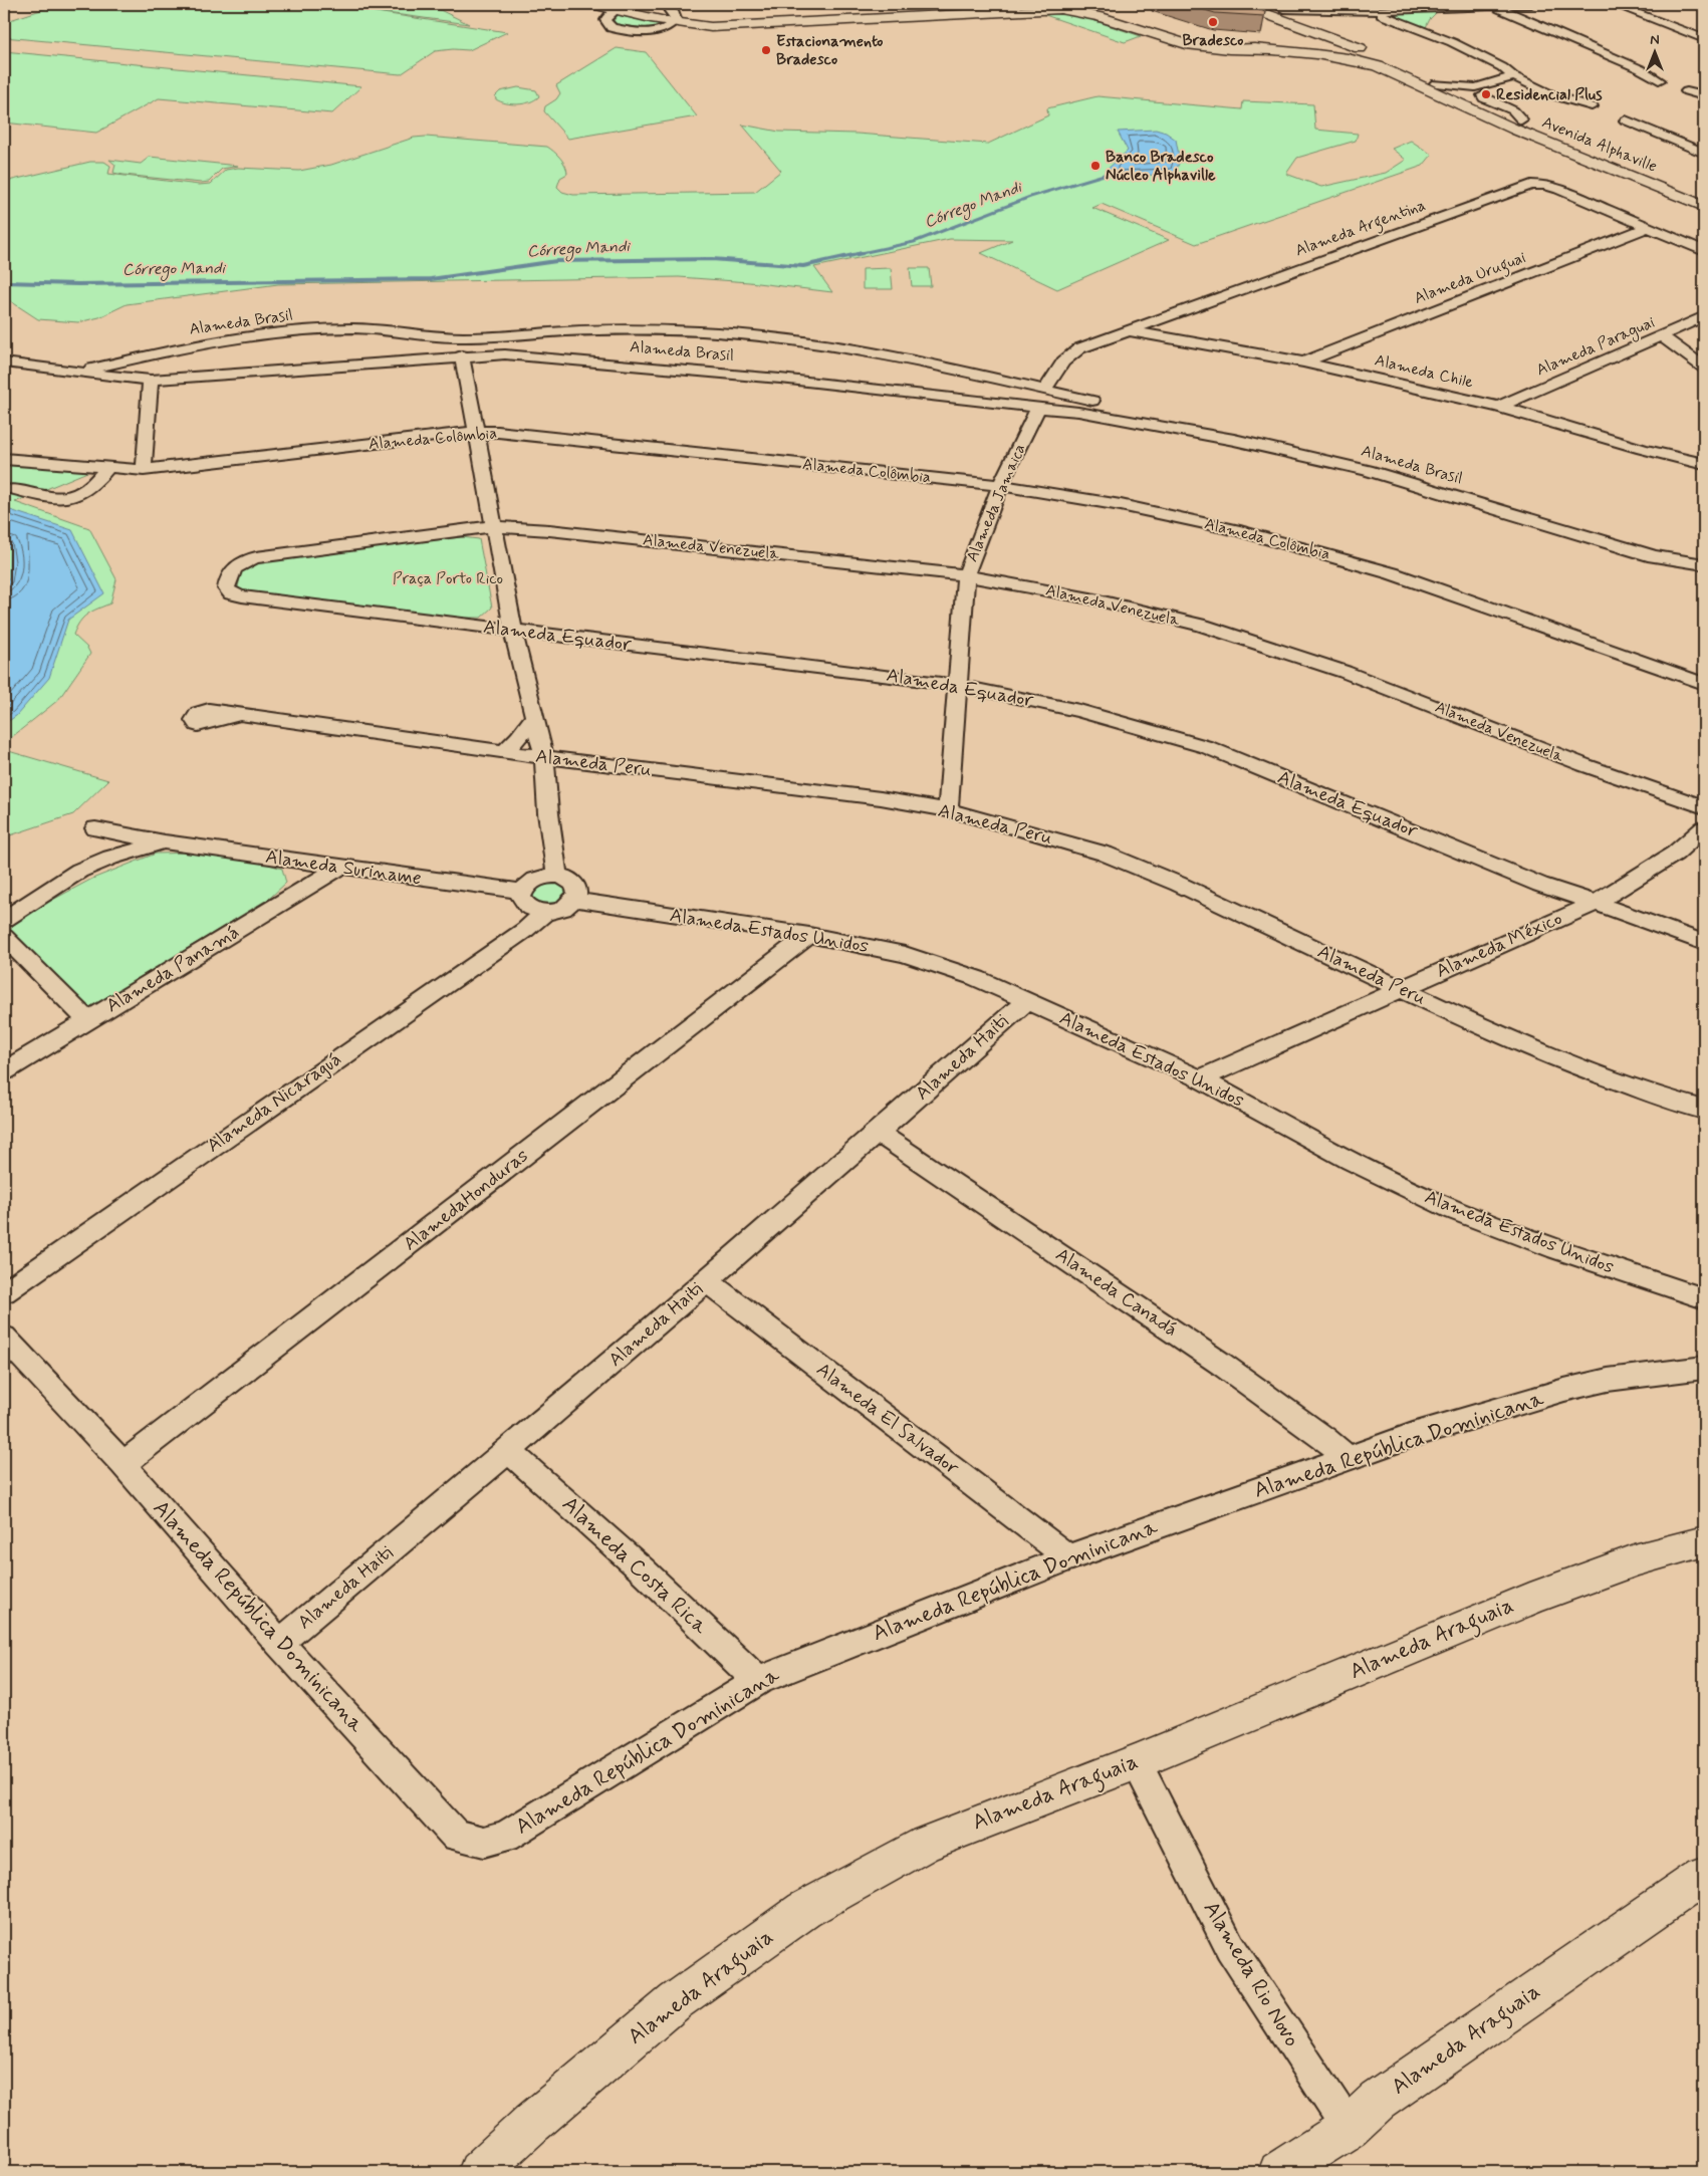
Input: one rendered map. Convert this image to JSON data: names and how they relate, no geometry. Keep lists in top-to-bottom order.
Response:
{
  "streets": {
    "main road": ["Avenida Alphaville", "Alameda Araguaia"],
    "street": [
      "Alameda Argentina",
      "Alameda Uruguai",
      "Alameda Brasil",
      "Alameda Paraguai",
      "Alameda Chile",
      "Alameda Colômbia",
      "Alameda Jamaica",
      "Alameda Venezuela",
      "Alameda Equador",
      "Alameda Peru",
      "Alameda Suriname",
      "Alameda Estados Unidos",
      "Alameda México",
      "Alameda Panamá",
      "Alameda Haiti",
      "Alameda Nicaraguá",
      "AlamedaHonduras",
      "Alameda Canadá",
      "Alameda El Salvador",
      "Alameda República Dominicana",
      "Alameda Costa Rica",
      "Alameda Rio Novo"
    ]
  },
  "crossings": [
    ["Alameda Argentina", "Alameda Uruguai"],
    ["Alameda Argentina", "Alameda Brasil"],
    ["Alameda Argentina", "Alameda Chile"],
    ["Alameda Uruguai", "Alameda Chile"],
    ["Alameda Brasil", "Alameda Jamaica"],
    ["Alameda Paraguai", "Alameda Chile"],
    ["Alameda Colômbia", "Alameda Jamaica"],
    ["Alameda Jamaica", "Alameda Venezuela"],
    ["Alameda Jamaica", "Alameda Equador"],
    ["Alameda Jamaica", "Alameda Peru"],
    ["Alameda Venezuela", "Alameda Equador"],
    ["Alameda Equador", "Alameda México"],
    ["Alameda Peru", "Alameda México"],
    ["Alameda Suriname", "Alameda Estados Unidos"],
    ["Alameda Suriname", "Alameda Panamá"],
    ["Alameda Suriname", "Alameda Nicaraguá"],
    ["Alameda Estados Unidos", "Alameda México"],
    ["Alameda Estados Unidos", "Alameda Haiti"],
    ["Alameda Estados Unidos", "Alameda Nicaraguá"],
    ["Alameda Estados Unidos", "AlamedaHonduras"],
    ["Alameda Haiti", "Alameda Canadá"],
    ["Alameda Haiti", "Alameda El Salvador"],
    ["Alameda Haiti", "Alameda República Dominicana"],
    ["Alameda Haiti", "Alameda Costa Rica"],
    ["AlamedaHonduras", "Alameda República Dominicana"],
    ["Alameda Canadá", "Alameda República Dominicana"],
    ["Alameda El Salvador", "Alameda República Dominicana"],
    ["Alameda República Dominicana", "Alameda Costa Rica"],
    ["Alameda Araguaia", "Alameda Rio Novo"]
  ],
  "water": ["Córrego Mandi"],
  "parks": ["Praça Porto Rico"],
  "places": [
    "Bradesco",
    "Estacionamento Bradesco",
    "Residencial Plus",
    "Banco Bradesco Núcleo Alphaville"
  ],
  "north": "top"
}
